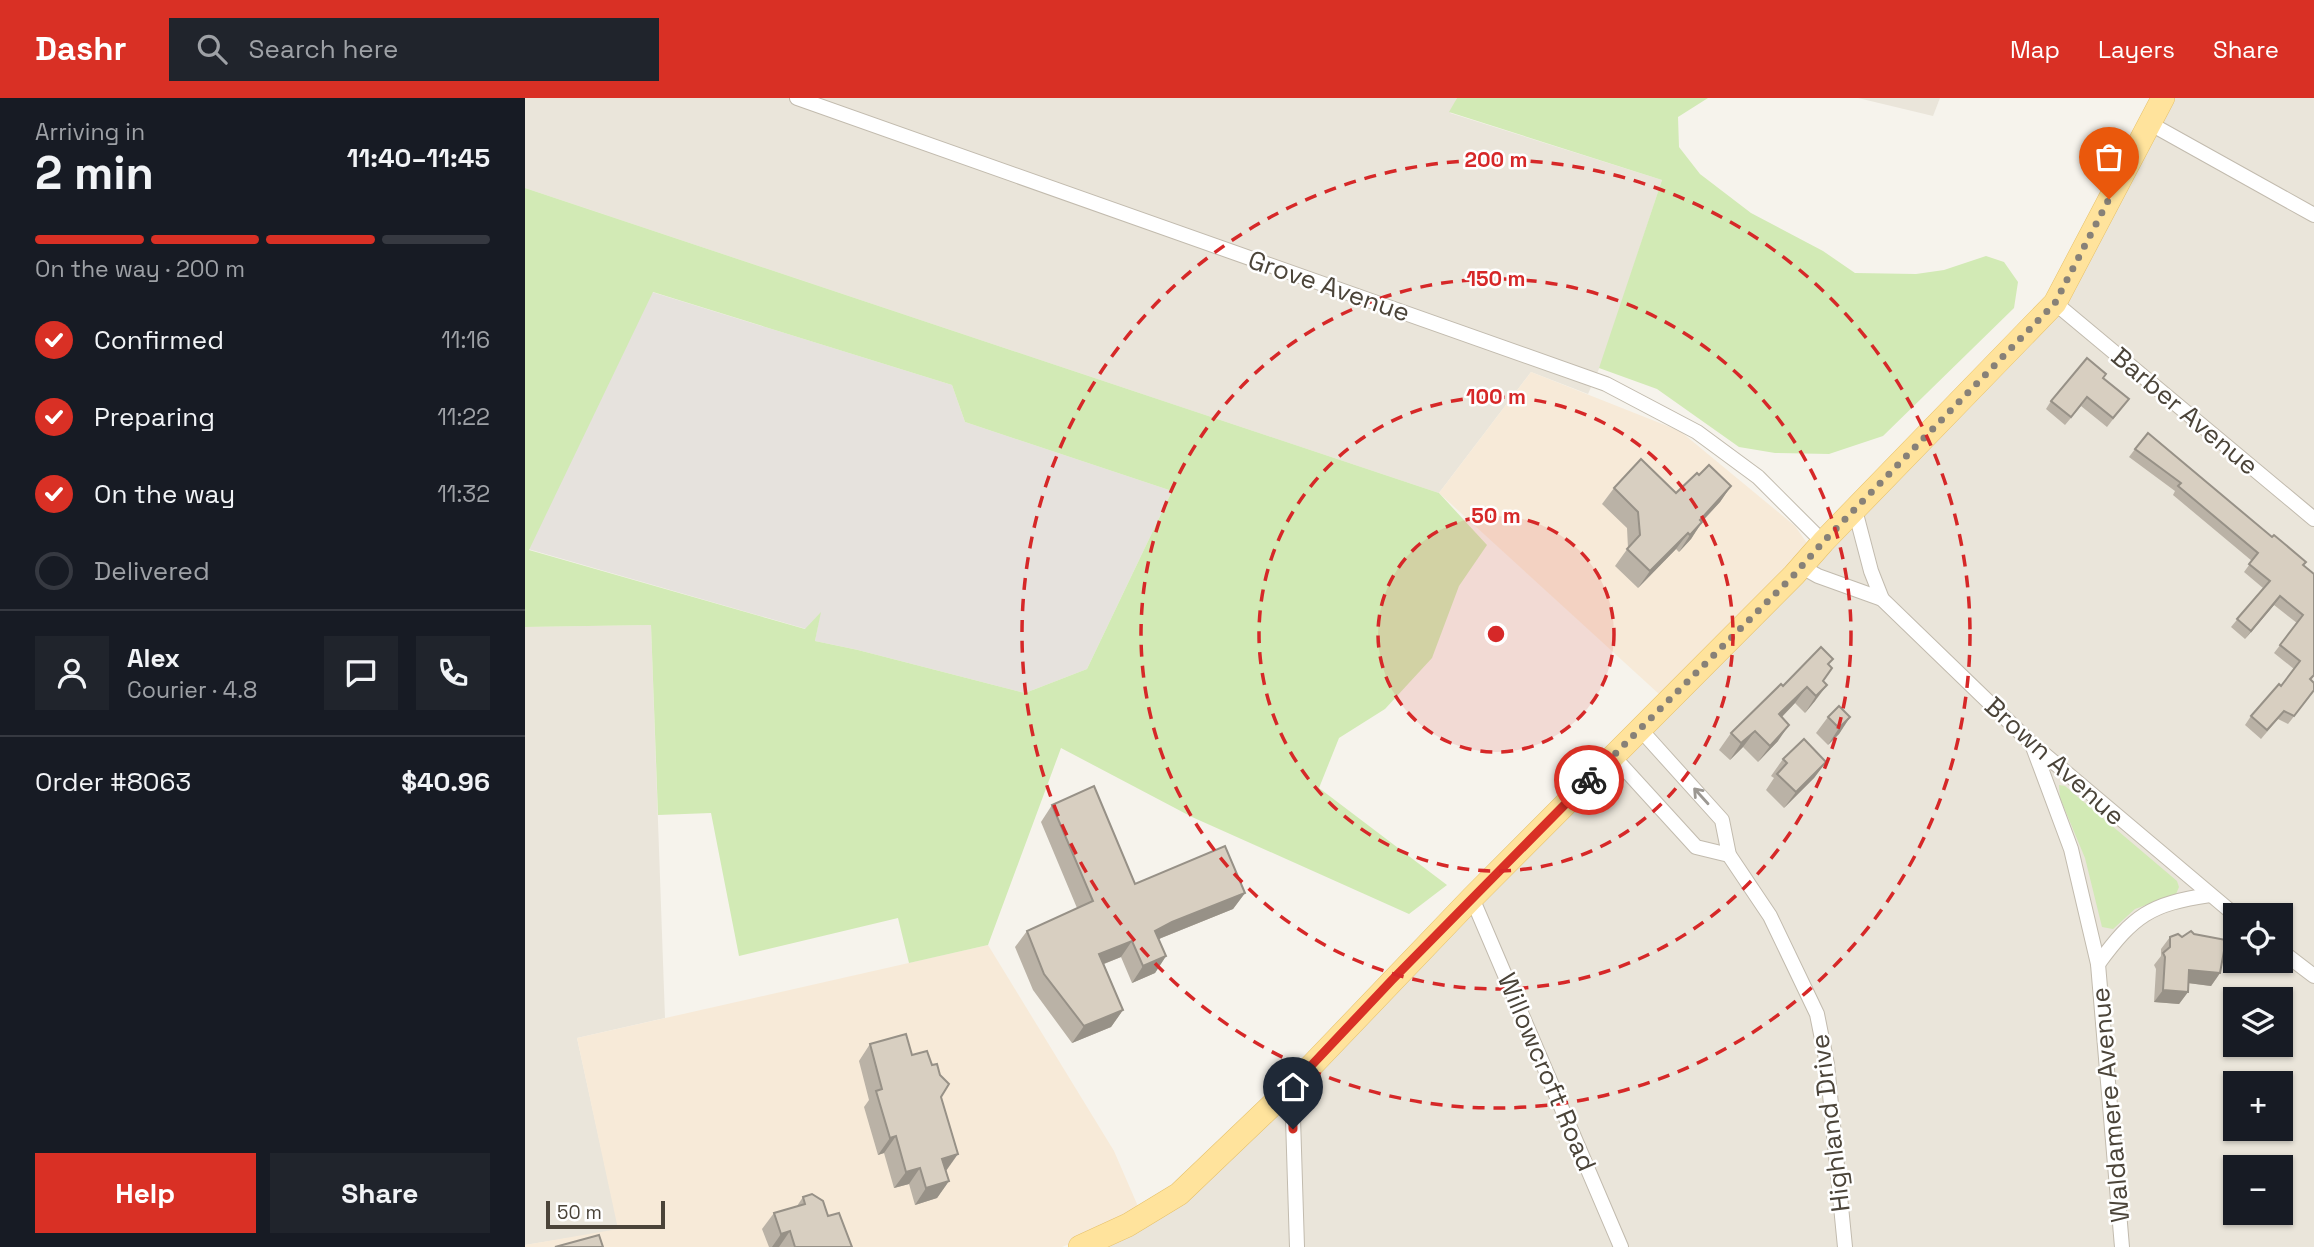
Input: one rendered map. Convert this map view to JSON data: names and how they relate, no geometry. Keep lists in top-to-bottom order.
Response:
{
  "streets": {
    "street": [
      "Grove Avenue",
      "Barber Avenue",
      "Brown Avenue",
      "Willowcroft Road",
      "Waldamere Avenue",
      "Highland Drive"
    ]
  },
  "crossings": [
    ["Brown Avenue", "Waldamere Avenue"]
  ],
  "scale_bar": "50 m",
  "page": {
    "header": "Dashr",
    "search": "Search here",
    "nav": ["Map", "Layers", "Share"],
    "heading": ["2 min", "Arriving in", "11:40–11:45"],
    "panel": [
      "Alex",
      "Courier · 4.8",
      "Order #8063",
      "$40.96"
    ],
    "bar": "On the way · 200 m",
    "list": [
      ["Confirmed", "11:16"],
      ["Preparing", "11:22"],
      ["On the way", "11:32"],
      "Delivered"
    ],
    "map_buttons": ["+", "−"],
    "buttons": ["Help", "Share"],
    "scale": "50 m"
  },
  "rings": [
    "200 m",
    "150 m",
    "100 m",
    "50 m"
  ]
}
